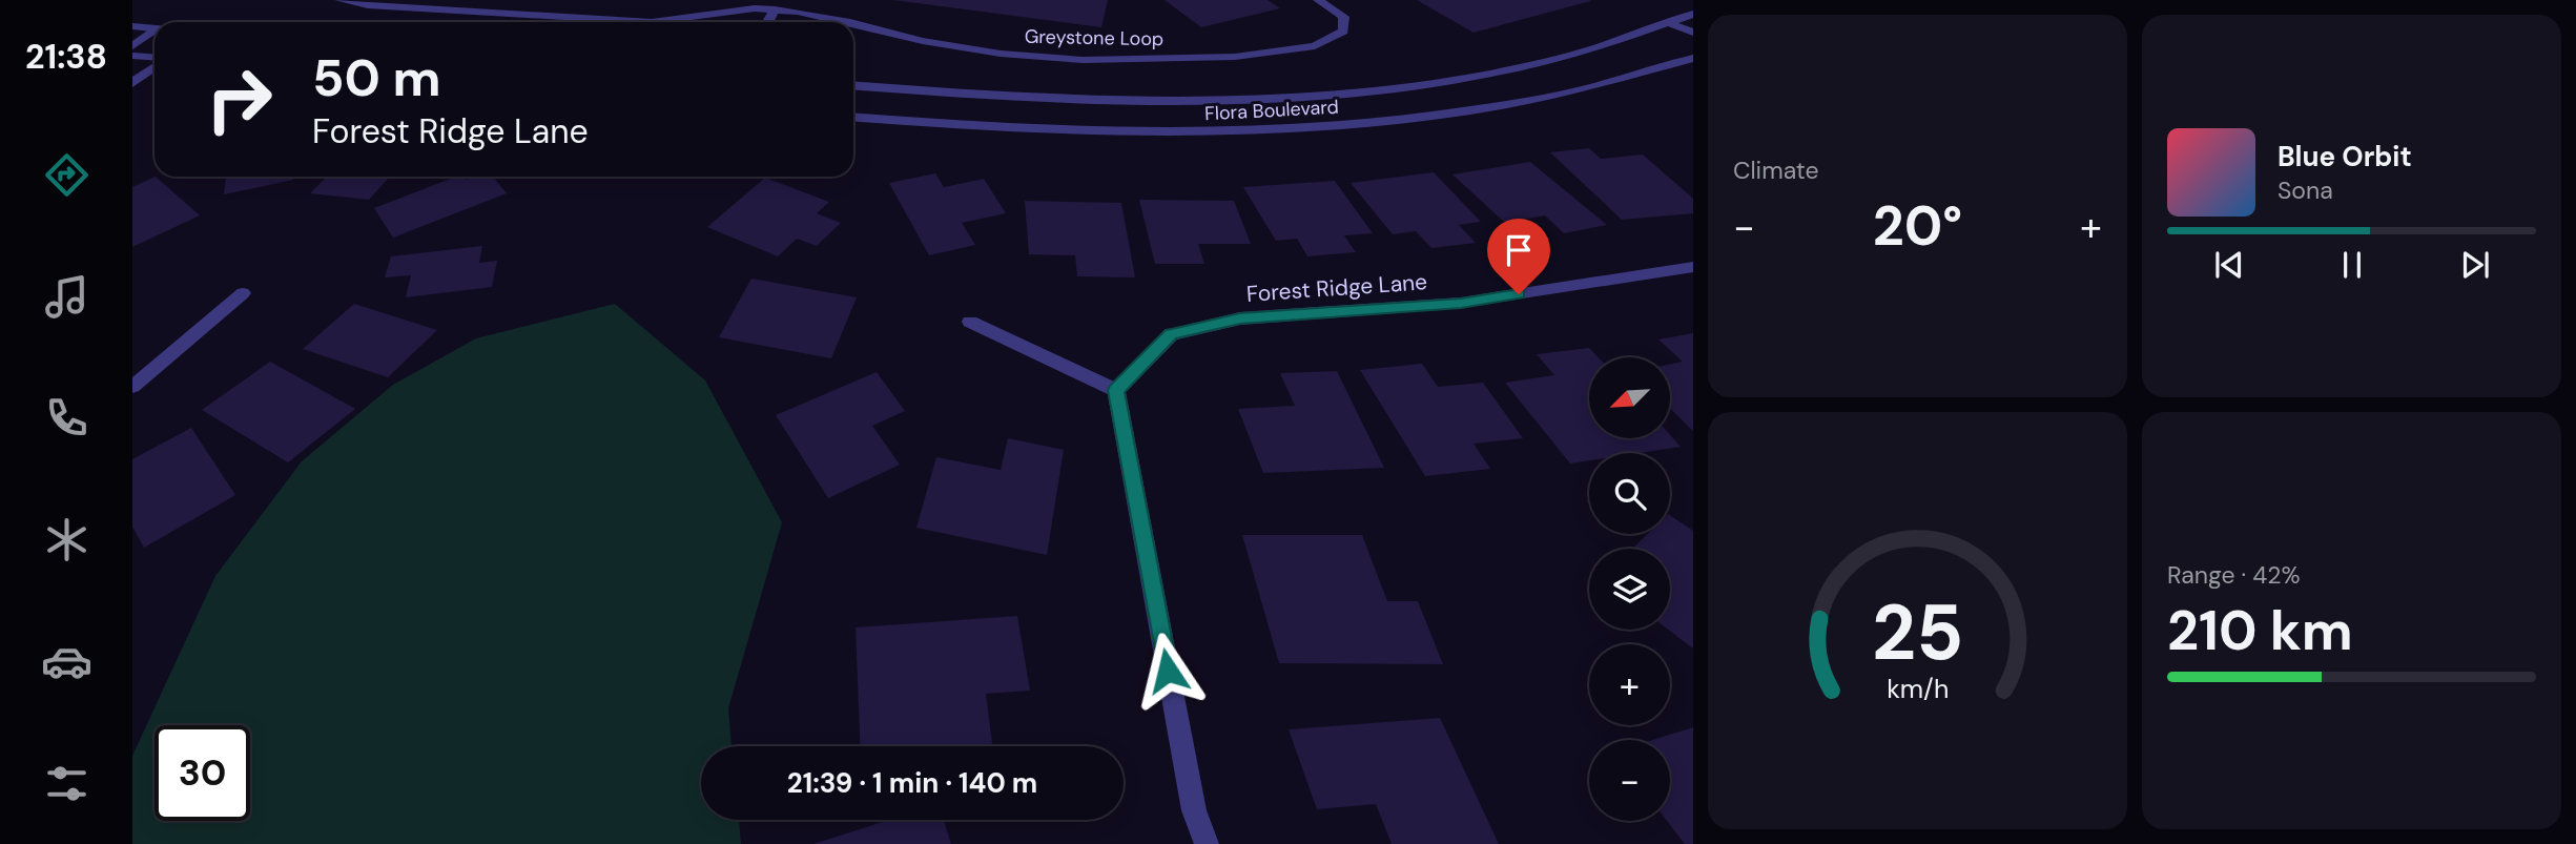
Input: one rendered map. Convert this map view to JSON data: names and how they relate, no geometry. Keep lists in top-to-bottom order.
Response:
{
  "streets": {
    "street": ["Greystone Loop", "Flora Boulevard", "Forest Ridge Lane"]
  },
  "north": "bottom left",
  "page": {
    "tabs": "21:38",
    "tile": [
      "Climate",
      ["Range · 42%", "210 km"]
    ],
    "turn": ["50 m", "Forest Ridge Lane"],
    "song": ["Blue Orbit", "Sona"],
    "heat": ["−", "20°", "+"],
    "map_buttons": ["+", "−"],
    "limit": "30",
    "trip": "21:39 · 1 min · 140 m",
    "gauge": ["25", "km/h"]
  }
}
